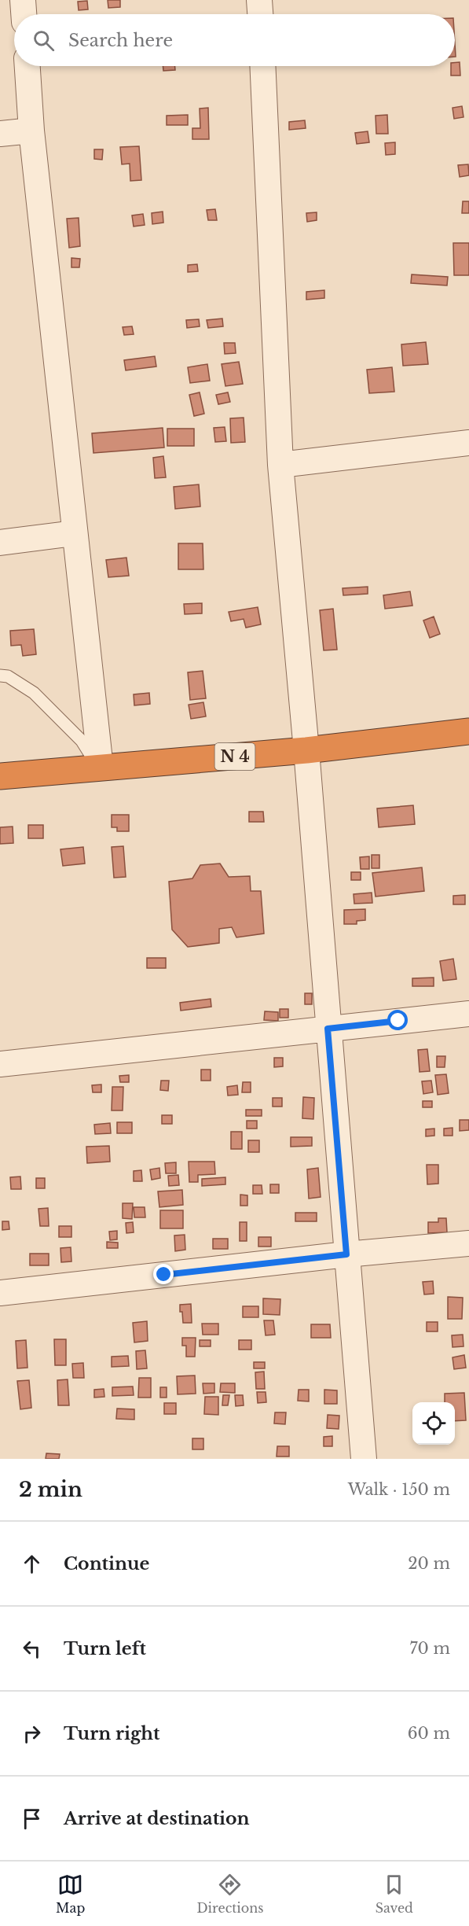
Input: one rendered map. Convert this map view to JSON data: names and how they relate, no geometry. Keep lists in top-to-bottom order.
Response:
{
  "streets": {
    "highway": ["N 4"]
  },
  "page": {
    "search": "Search here",
    "heading": ["2 min", "Walk · 150 m"],
    "list": [
      ["Continue", "20 m"],
      ["Turn left", "70 m"],
      ["Turn right", "60 m"],
      "Arrive at destination"
    ],
    "nav": ["Map", "Directions", "Saved"]
  }
}
